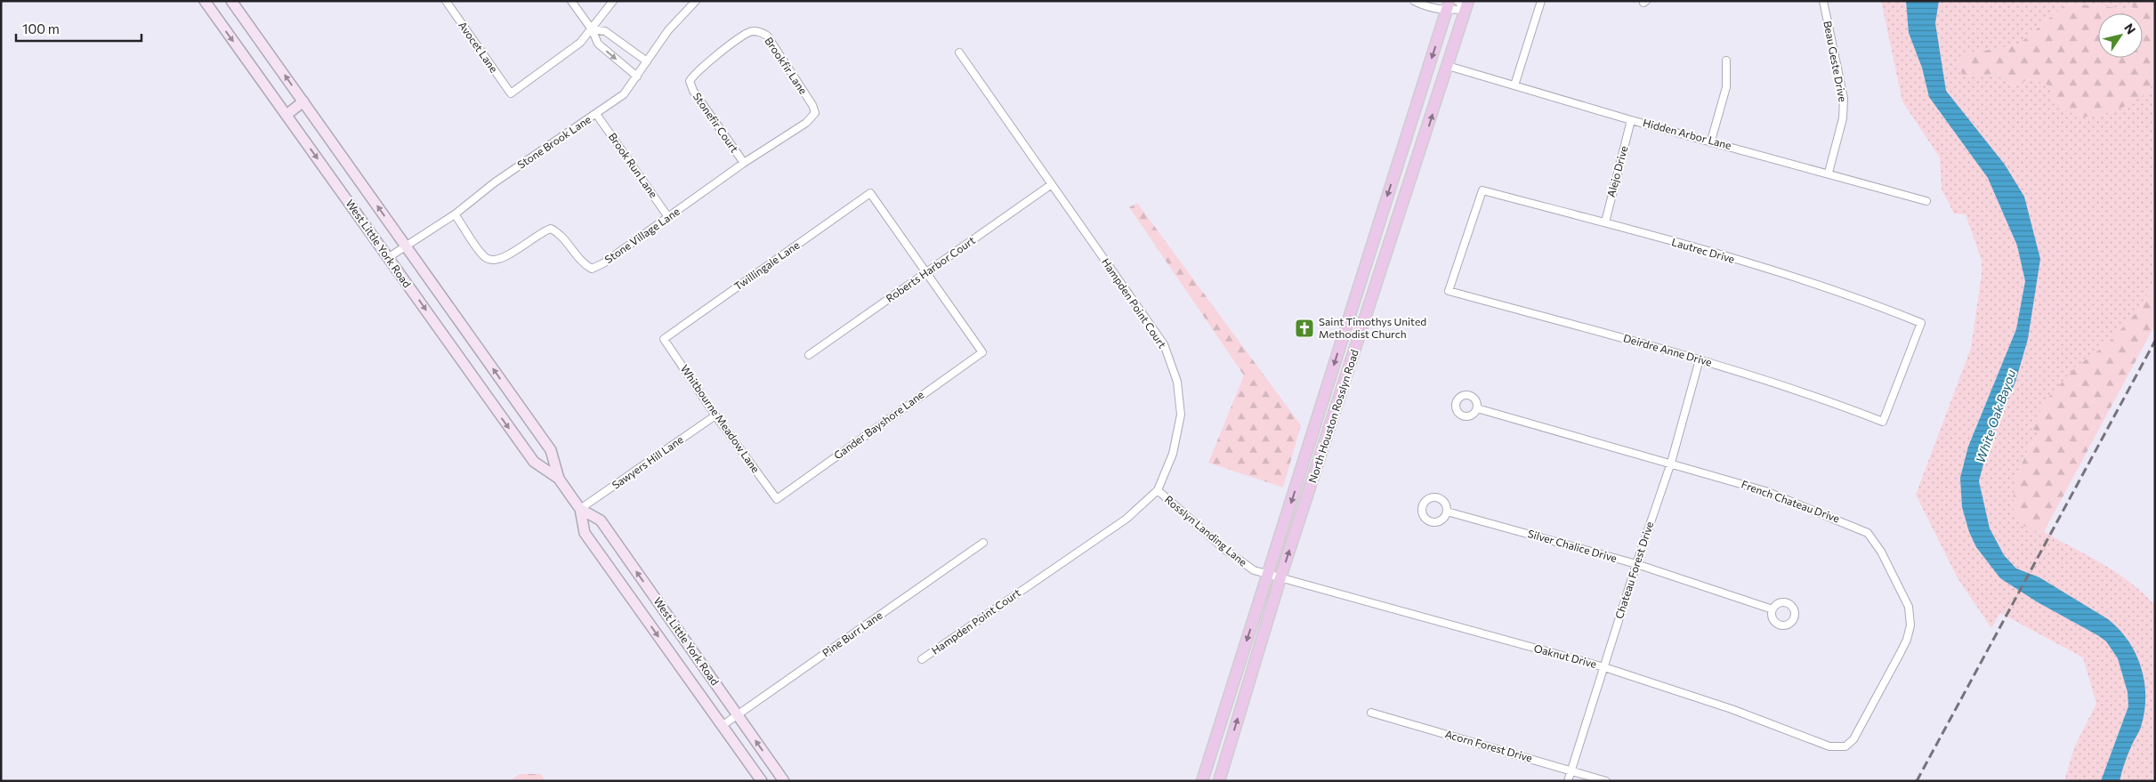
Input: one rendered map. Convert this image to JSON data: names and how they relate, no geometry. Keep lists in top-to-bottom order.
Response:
{
  "streets": {
    "main road": ["West Little York Road", "North Houston Rosslyn Road"],
    "street": [
      "Avocet Lane",
      "Beau Geste Drive",
      "Brookfir Lane",
      "Stonefir Court",
      "Hidden Arbor Lane",
      "Stone Brook Lane",
      "Brook Run Lane",
      "Alejo Drive",
      "Stone Village Lane",
      "Lautrec Drive",
      "Twillingale Lane",
      "Roberts Harbor Court",
      "Hampden Point Court",
      "Deirdre Anne Drive",
      "Whitbourne Meadow Lane",
      "Gander Bayshore Lane",
      "Sawyers Hill Lane",
      "French Chateau Drive",
      "Rosslyn Landing Lane",
      "Silver Chalice Drive",
      "Chateau Forest Drive",
      "Pine Burr Lane",
      "Oaknut Drive",
      "Acorn Forest Drive"
    ]
  },
  "crossings": [
    ["Beau Geste Drive", "Hidden Arbor Lane"],
    ["Brookfir Lane", "Stonefir Court"],
    ["Brookfir Lane", "Stone Village Lane"],
    ["Stonefir Court", "Stone Village Lane"],
    ["Hidden Arbor Lane", "Alejo Drive"],
    ["Hidden Arbor Lane", "North Houston Rosslyn Road"],
    ["Stone Brook Lane", "Brook Run Lane"],
    ["Stone Brook Lane", "Stone Village Lane"],
    ["Stone Brook Lane", "West Little York Road"],
    ["Brook Run Lane", "Stone Village Lane"],
    ["Alejo Drive", "Lautrec Drive"],
    ["West Little York Road", "Sawyers Hill Lane"],
    ["West Little York Road", "Pine Burr Lane"],
    ["Lautrec Drive", "Deirdre Anne Drive"],
    ["Twillingale Lane", "Roberts Harbor Court"],
    ["Twillingale Lane", "Whitbourne Meadow Lane"],
    ["Twillingale Lane", "Gander Bayshore Lane"],
    ["Roberts Harbor Court", "Hampden Point Court"],
    ["Roberts Harbor Court", "Gander Bayshore Lane"],
    ["Hampden Point Court", "Rosslyn Landing Lane"],
    ["Deirdre Anne Drive", "Chateau Forest Drive"],
    ["North Houston Rosslyn Road", "Rosslyn Landing Lane"],
    ["North Houston Rosslyn Road", "Oaknut Drive"],
    ["Whitbourne Meadow Lane", "Gander Bayshore Lane"],
    ["Whitbourne Meadow Lane", "Sawyers Hill Lane"],
    ["French Chateau Drive", "Chateau Forest Drive"],
    ["French Chateau Drive", "Oaknut Drive"],
    ["Rosslyn Landing Lane", "Oaknut Drive"],
    ["Silver Chalice Drive", "Chateau Forest Drive"],
    ["Chateau Forest Drive", "Oaknut Drive"],
    ["Chateau Forest Drive", "Acorn Forest Drive"]
  ],
  "water": ["White Oak Bayou"],
  "places": {
    "church": ["Saint Timothys United Methodist Church"]
  },
  "scale_bar": "100 m",
  "north": "top right"
}
